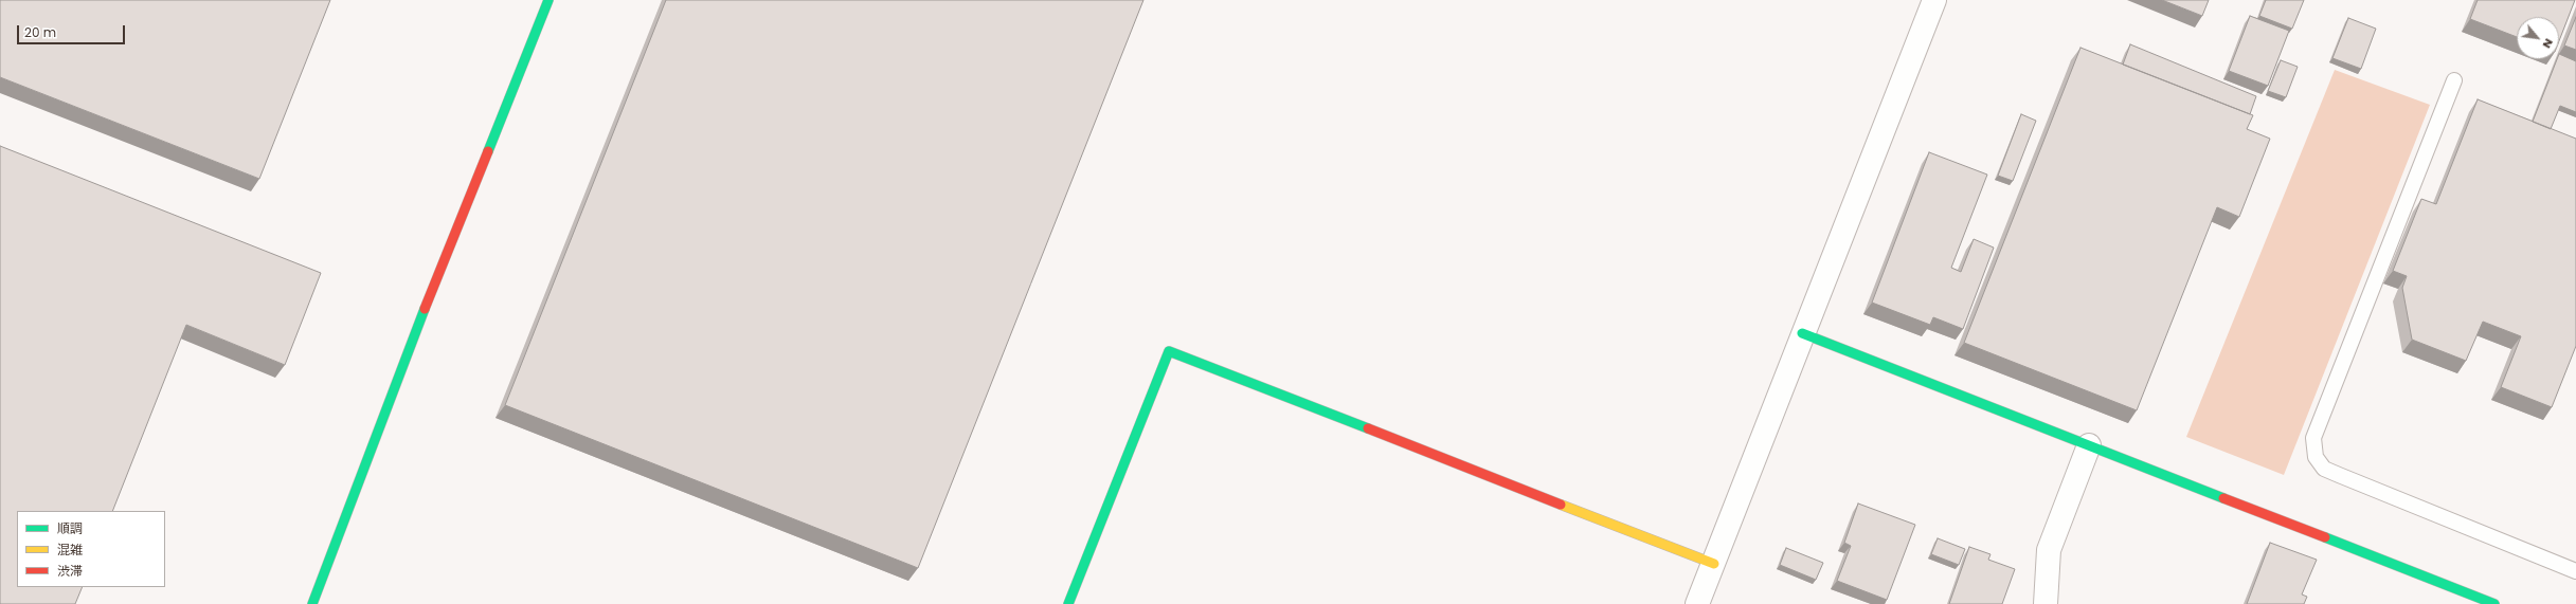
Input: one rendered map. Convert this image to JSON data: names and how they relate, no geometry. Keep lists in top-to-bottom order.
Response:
{
  "legend": ["順調", "混雑", "渋滞"],
  "scale_bar": "20 m",
  "north": "bottom right"
}
